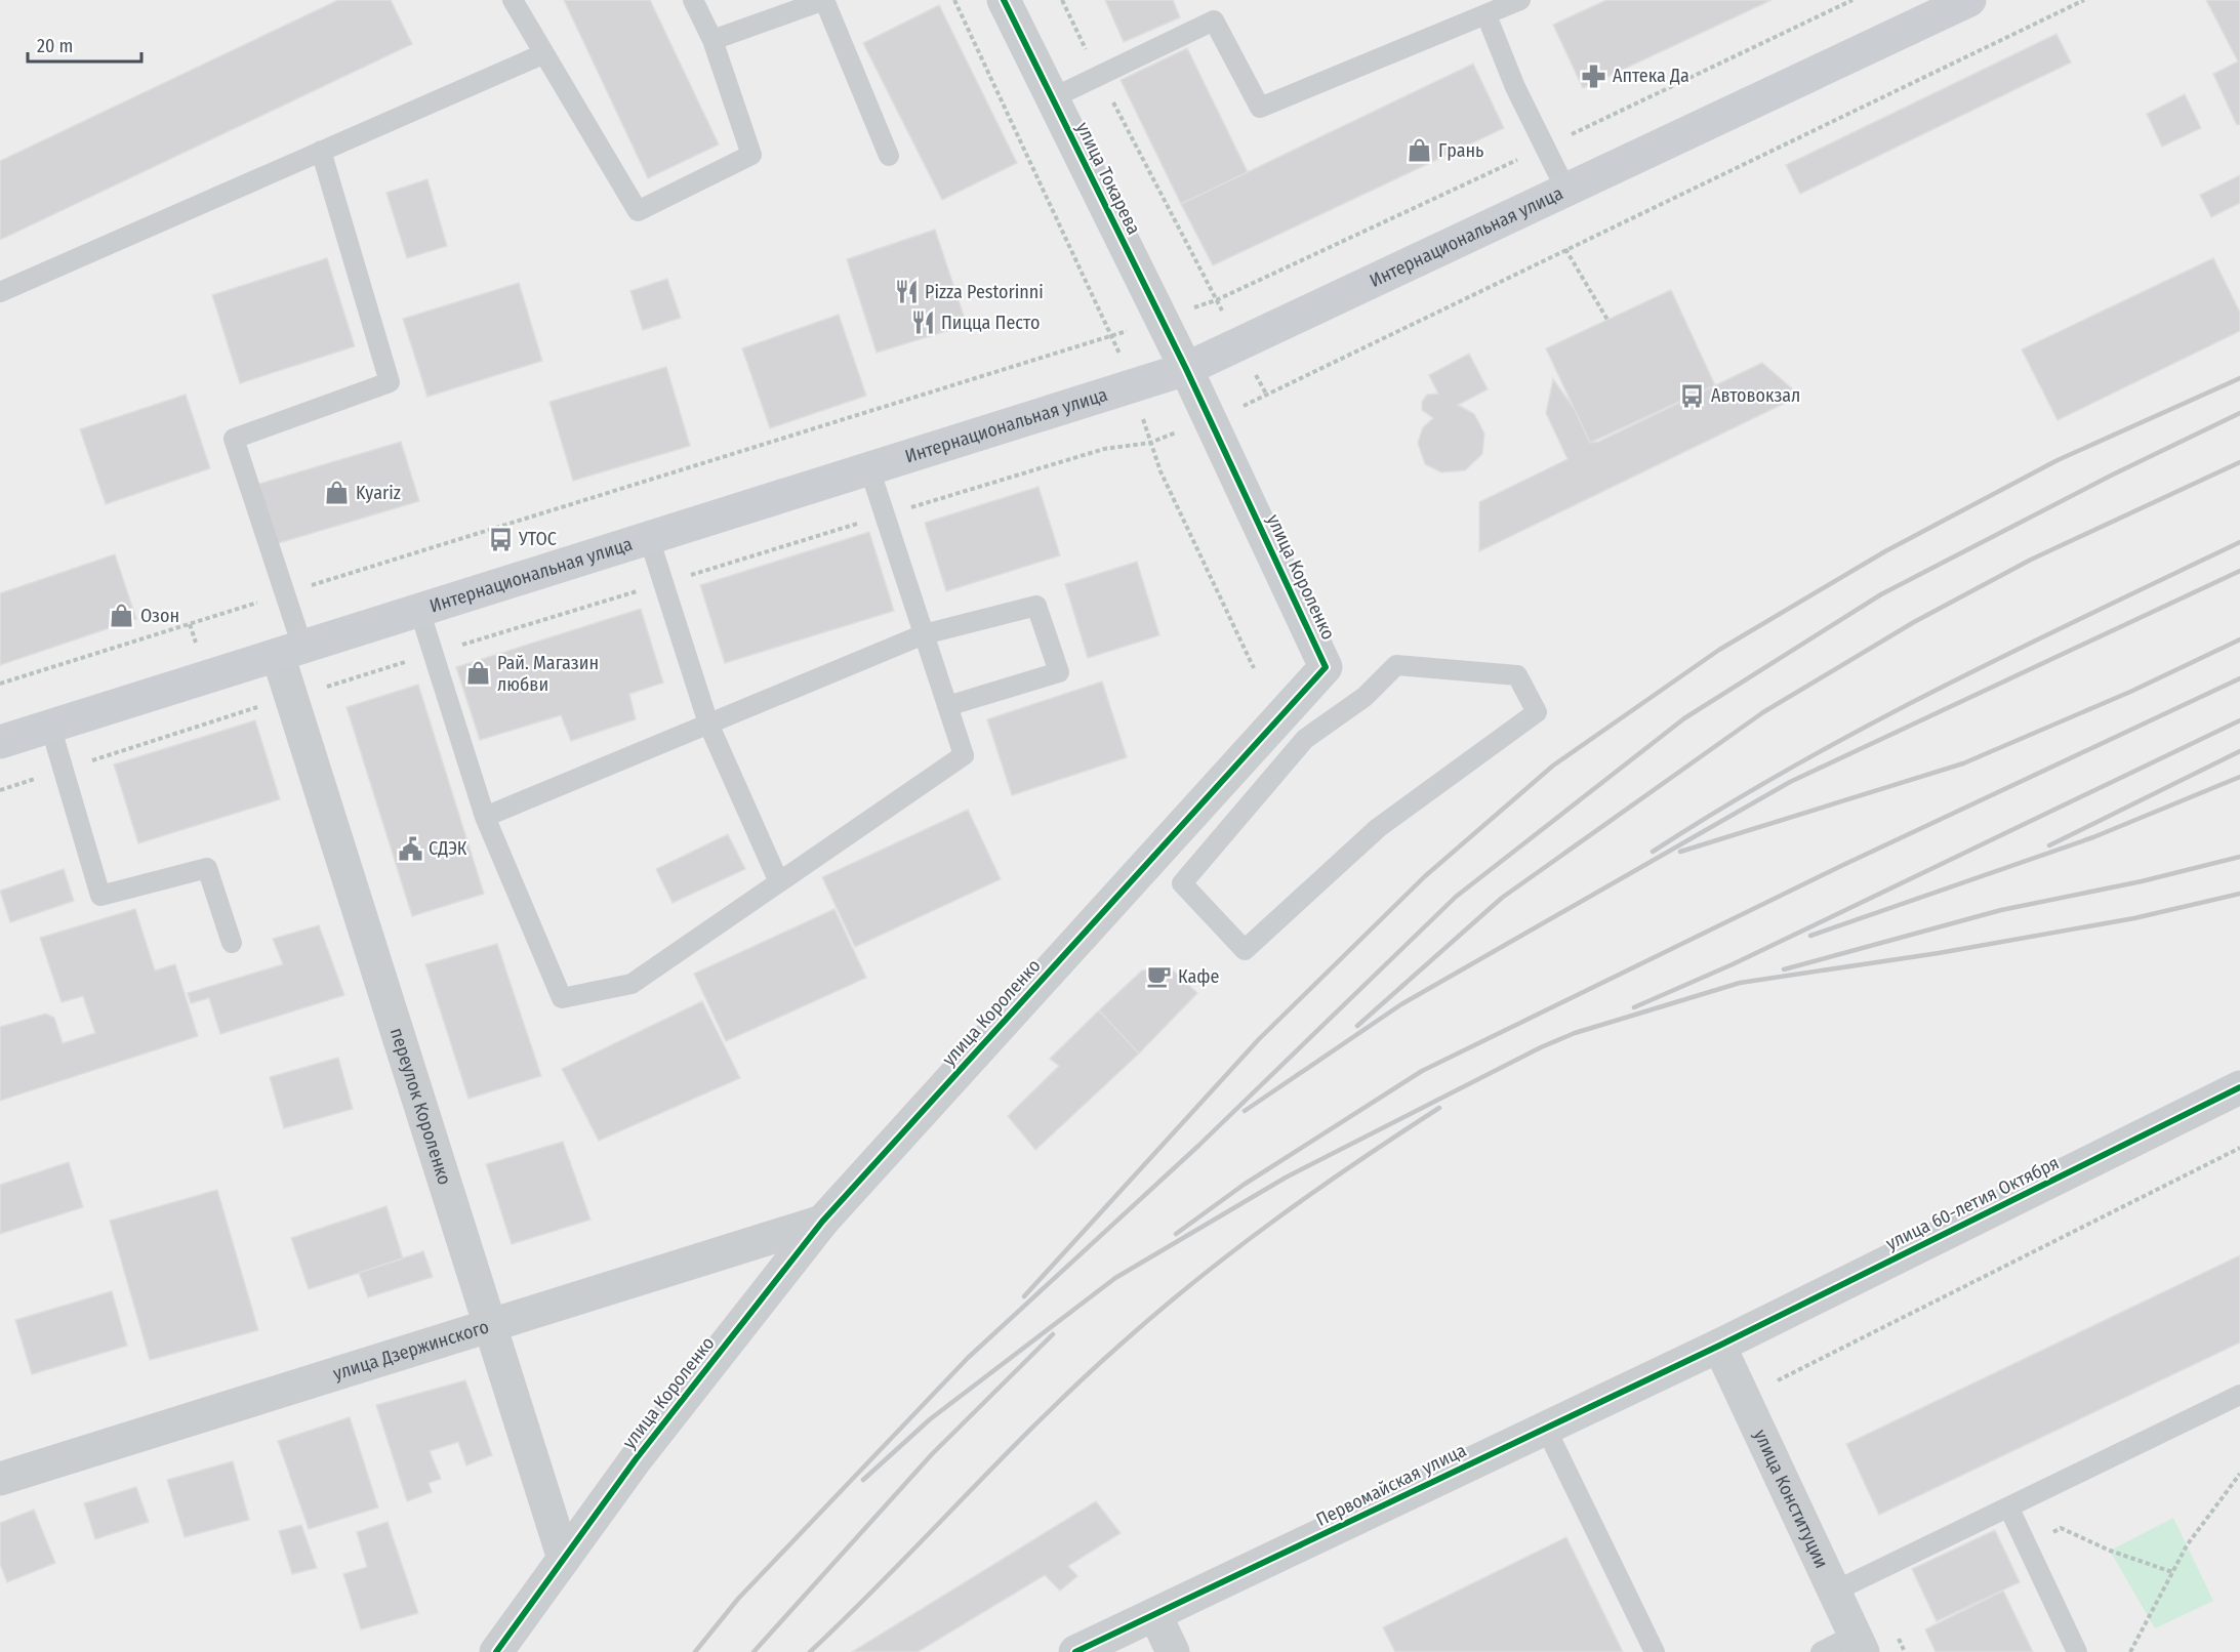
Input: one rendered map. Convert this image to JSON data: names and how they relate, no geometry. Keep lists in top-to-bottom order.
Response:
{
  "streets": {
    "main road": ["Интернациональная улица"],
    "street": [
      "улица Токарева",
      "улица Короленко",
      "переулок Короленко",
      "улица 60-летия Октября",
      "улица Дзержинского",
      "Первомайская улица",
      "улица Конституции"
    ]
  },
  "crossings": [
    ["улица Токарева", "Интернациональная улица"],
    ["улица Токарева", "улица Короленко"],
    ["Интернациональная улица", "улица Короленко"],
    ["Интернациональная улица", "переулок Короленко"],
    ["улица Короленко", "переулок Короленко"],
    ["улица Короленко", "улица Дзержинского"],
    ["переулок Короленко", "улица Дзержинского"],
    ["улица 60-летия Октября", "Первомайская улица"],
    ["улица 60-летия Октября", "улица Конституции"],
    ["Первомайская улица", "улица Конституции"]
  ],
  "places": {
    "pharmacy": ["Аптека Да"],
    "shop": [
      "Грань",
      "Kyariz",
      "Озон",
      "Рай. Магазин любви"
    ],
    "restaurant": ["Pizza Pestorinni", "Пицца Песто"],
    "bus stop": ["Автовокзал", "УТОС"],
    "public building": ["СДЭК"],
    "cafe": ["Кафе"]
  },
  "scale_bar": "20 m"
}
